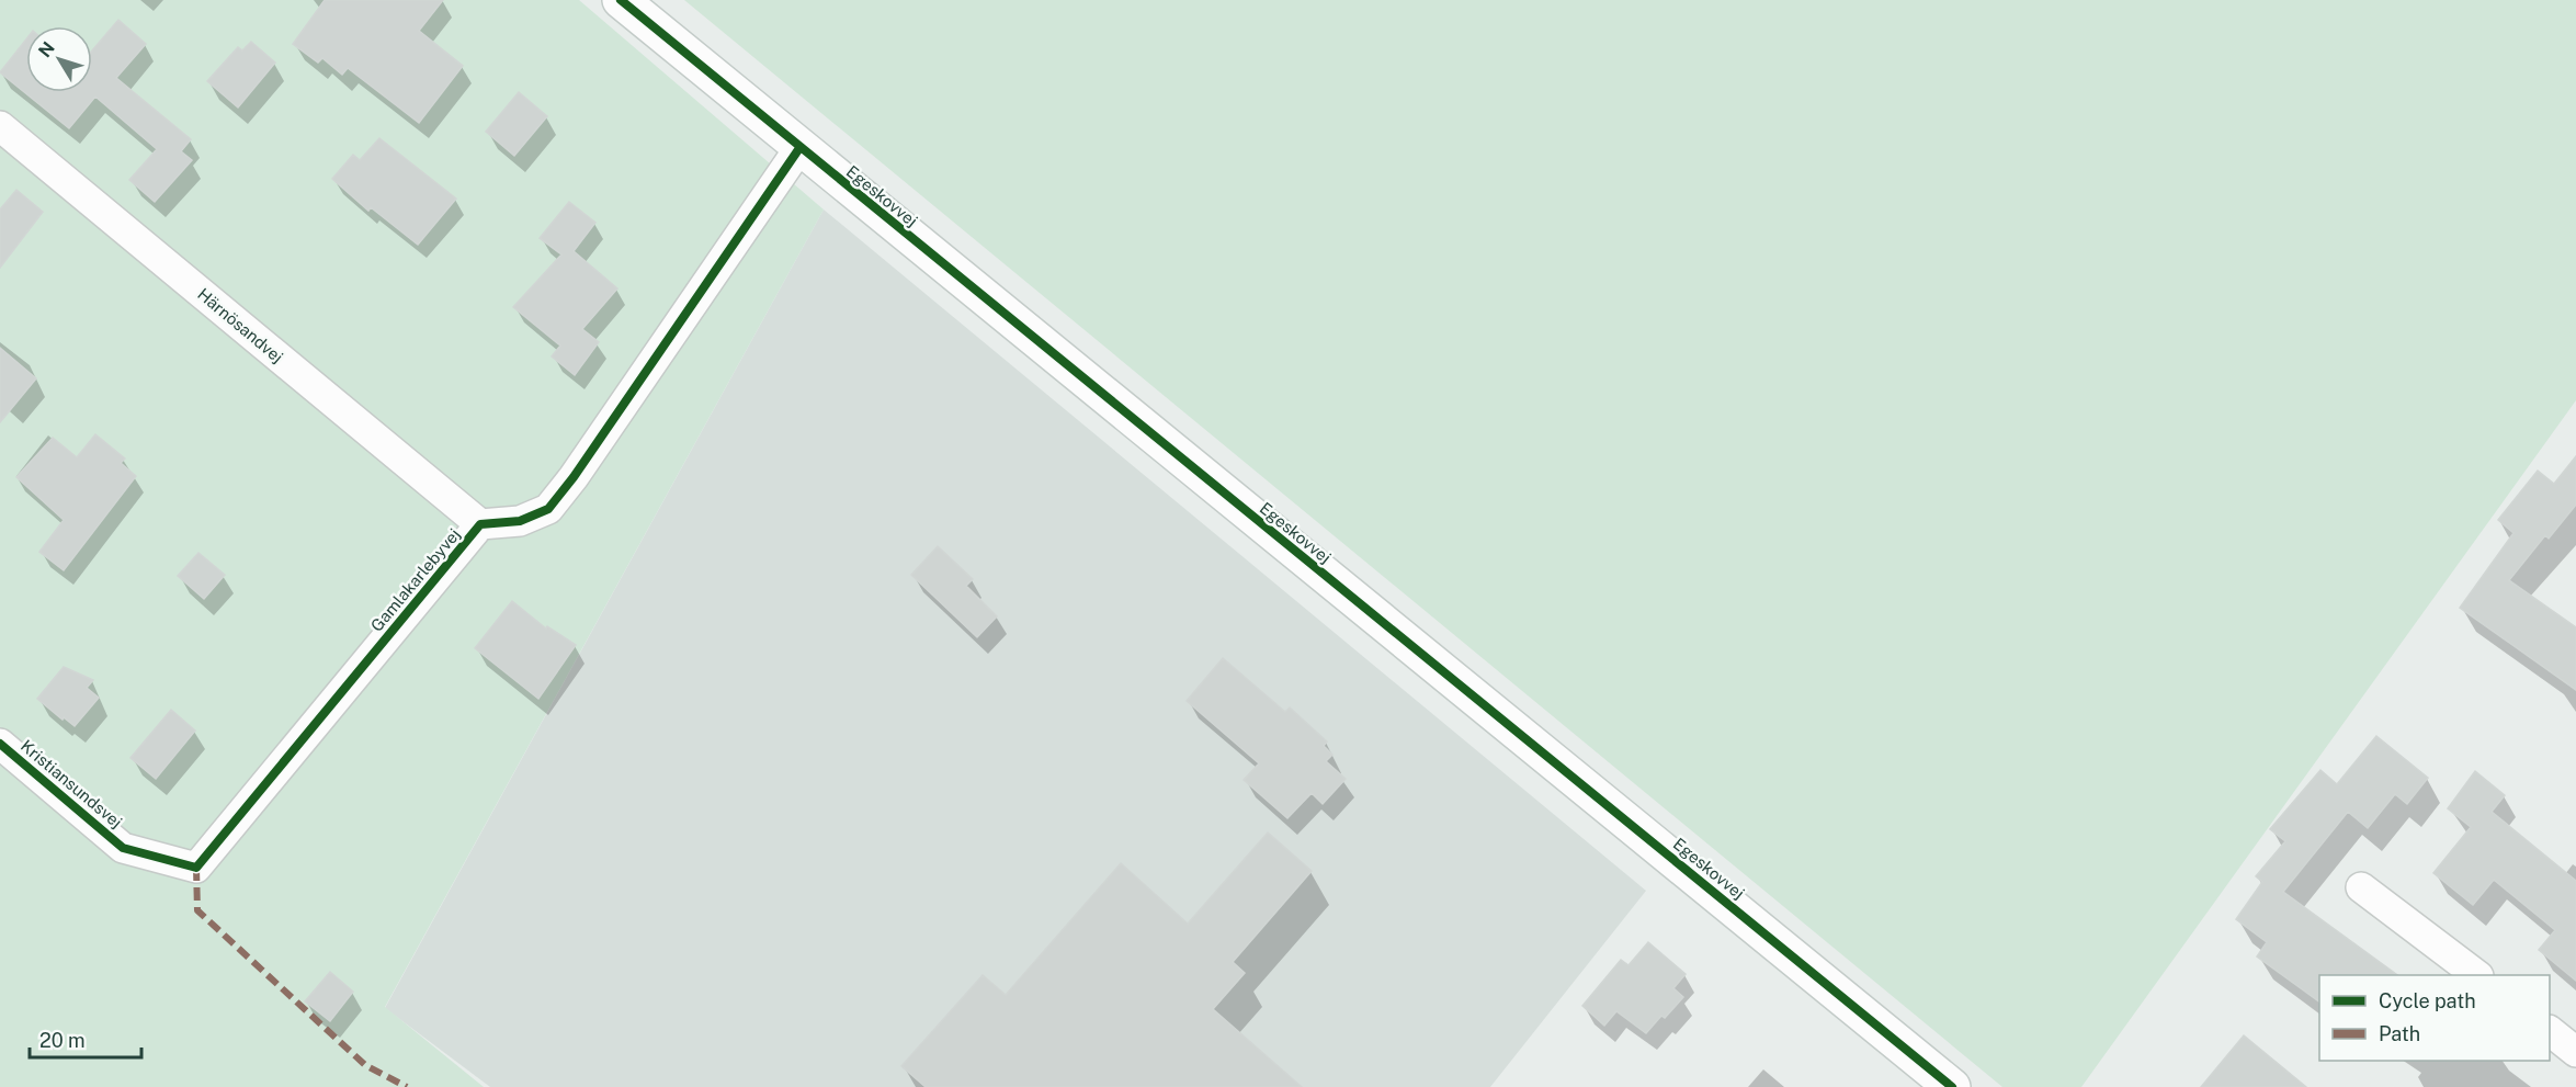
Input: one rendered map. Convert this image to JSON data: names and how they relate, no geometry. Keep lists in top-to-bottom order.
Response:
{
  "streets": {
    "street": [
      "Egeskovvej",
      "Härnösandvej",
      "Gamlakarlebyvej",
      "Kristiansundsvej"
    ]
  },
  "crossings": [
    ["Egeskovvej", "Gamlakarlebyvej"],
    ["Härnösandvej", "Gamlakarlebyvej"],
    ["Gamlakarlebyvej", "Kristiansundsvej"]
  ],
  "legend": ["Cycle path", "Path"],
  "scale_bar": "20 m",
  "north": "top left"
}
